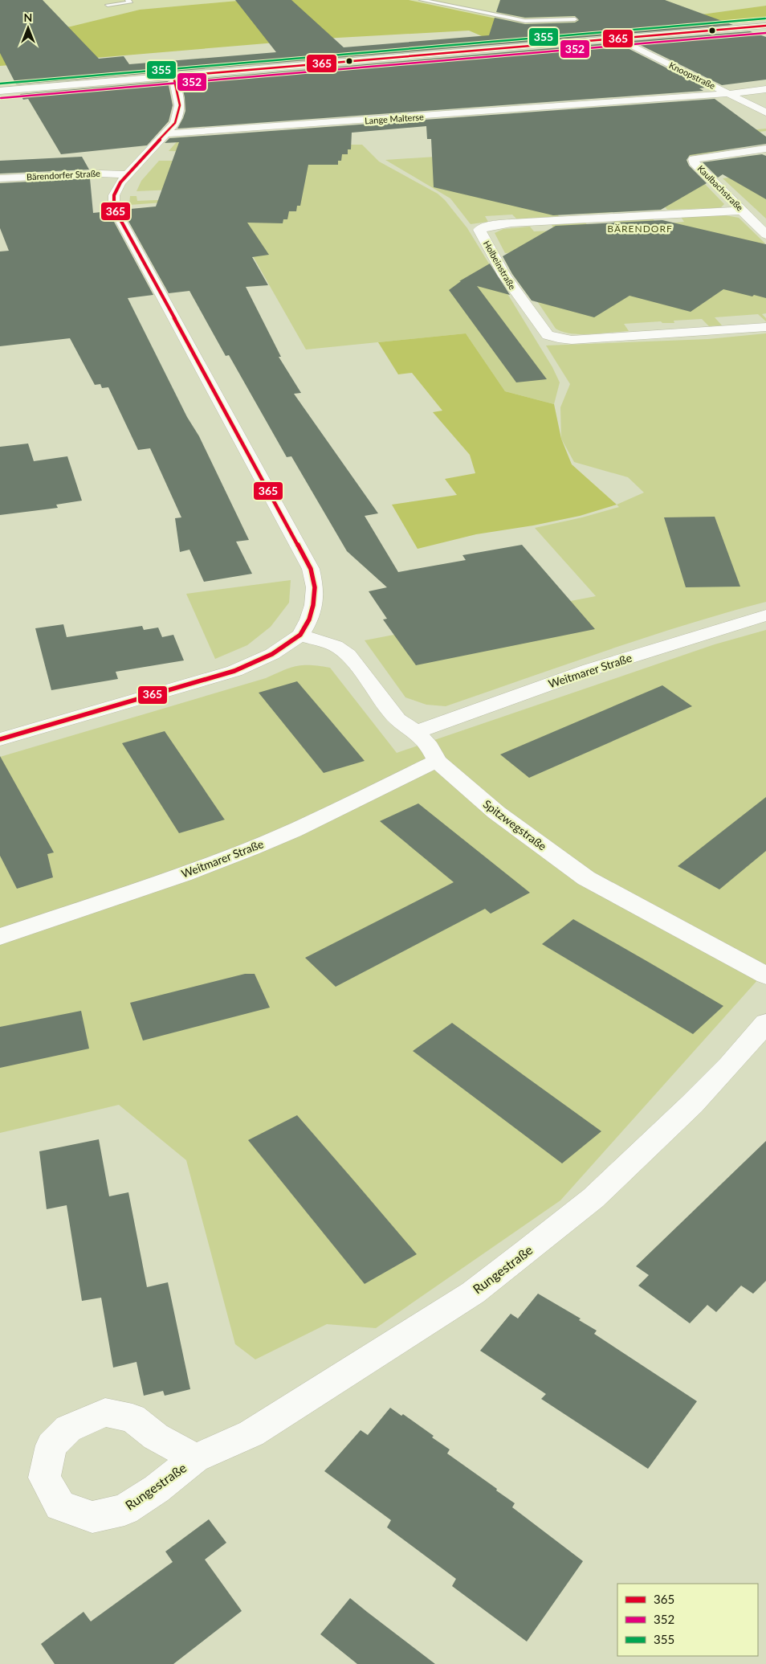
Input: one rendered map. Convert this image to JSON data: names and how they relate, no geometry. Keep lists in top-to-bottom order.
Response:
{
  "streets": {
    "street": [
      "Knoopstraße",
      "Lange Malterse",
      "Bärendorfer Straße",
      "Kaulbachstraße",
      "Holbeinstraße",
      "Weitmarer Straße",
      "Spitzwegstraße",
      "Rungestraße"
    ]
  },
  "crossings": [
    ["Knoopstraße", "Lange Malterse"],
    ["Kaulbachstraße", "Holbeinstraße"],
    ["Weitmarer Straße", "Spitzwegstraße"]
  ],
  "districts": ["BÄRENDORF"],
  "lines": ["transit line 355", "transit line 365", "transit line 352"],
  "legend": ["365", "352", "355"],
  "north": "top"
}
